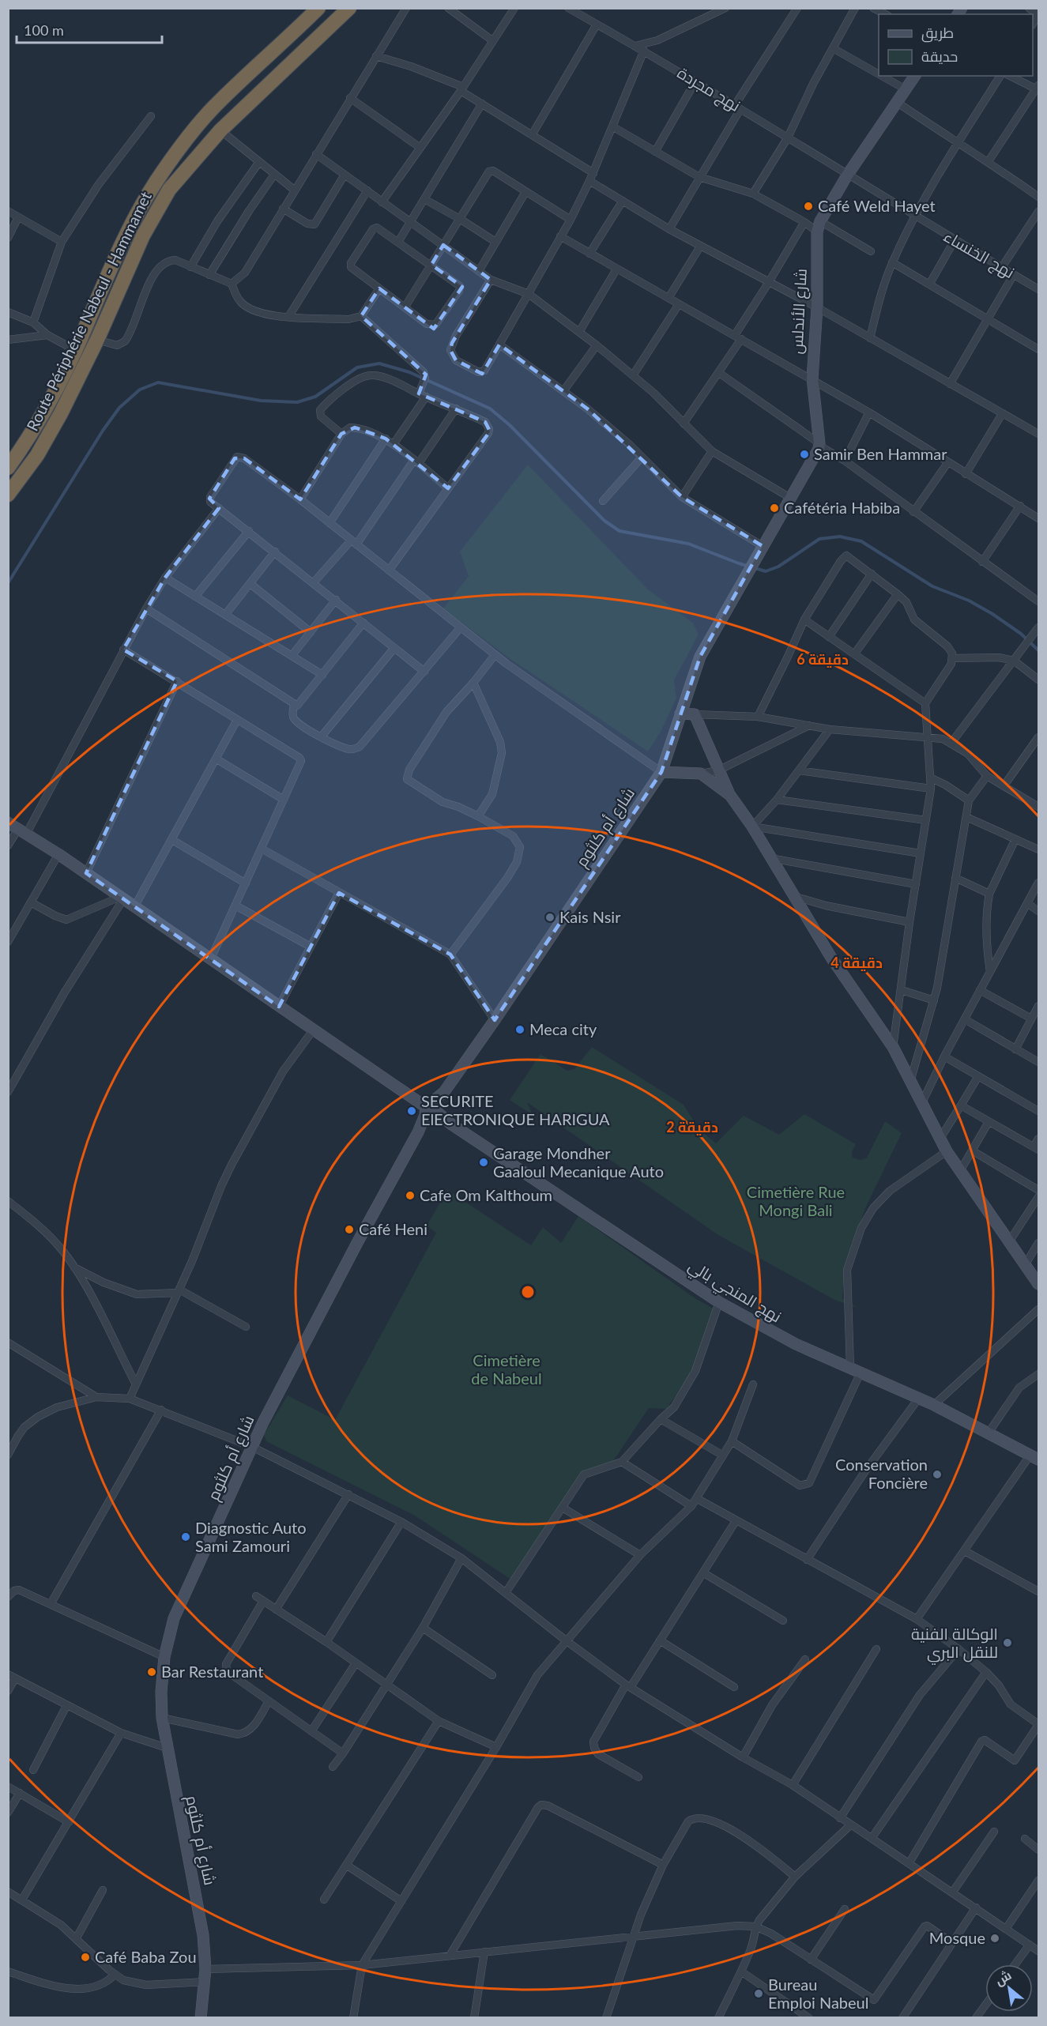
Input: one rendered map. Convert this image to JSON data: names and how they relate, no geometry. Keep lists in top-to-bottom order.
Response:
{
  "streets": {
    "highway": ["Route Périphérie Nabeul - Hammamet"],
    "street": [
      "نهج مجردة",
      "نهج الخنساء",
      "شارع الأندلس",
      "شارع أم كلثوم",
      "نهج المنجي بالي"
    ]
  },
  "crossings": [
    ["نهج مجردة", "نهج الخنساء"],
    ["شارع أم كلثوم", "نهج المنجي بالي"]
  ],
  "parks": ["Cimetière Rue Mongi Bali", "Cimetière de Nabeul"],
  "places": [
    "Café Weld Hayet",
    "Samir Ben Hammar",
    "Cafétéria Habiba",
    "Kais Nsir",
    "Meca city",
    "SECURITE ElECTRONIQUE HARIGUA",
    "Garage Mondher Gaaloul Mecanique Auto",
    "Cafe Om Kalthoum",
    "Café Heni",
    "Conservation Foncière",
    "Diagnostic Auto Sami Zamouri",
    "الوكالة الفنية للنقل البري",
    "Bar Restaurant",
    "Mosque",
    "Café Baba Zou",
    "Bureau Emploi Nabeul"
  ],
  "legend": ["طريق", "حديقة"],
  "scale_bar": "100 m",
  "north": "top left",
  "rings": ["6 دقيقة", "4 دقيقة", "2 دقيقة"]
}
